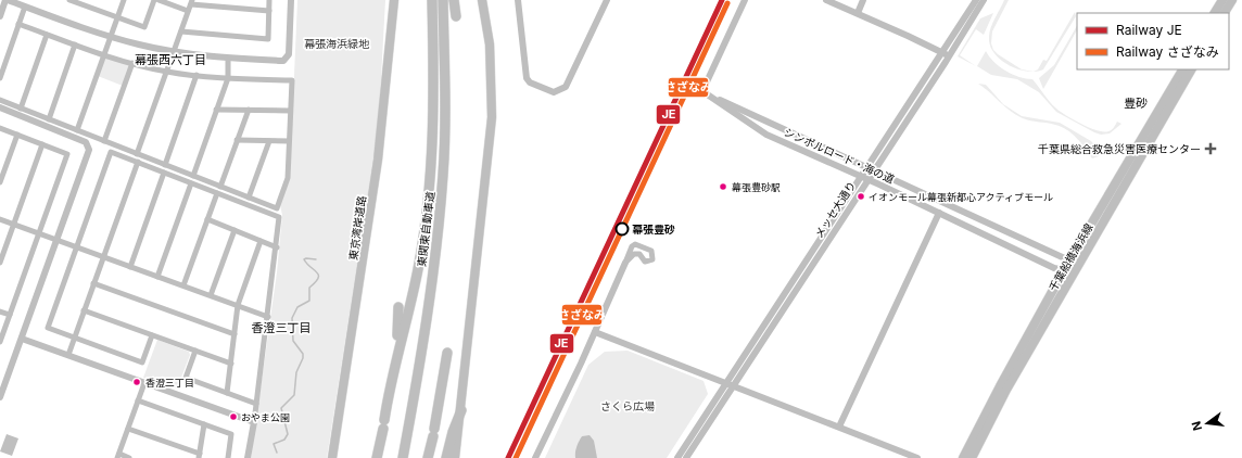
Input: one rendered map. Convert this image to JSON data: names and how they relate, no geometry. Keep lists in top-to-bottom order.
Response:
{
  "streets": {
    "highway": ["東関東自動車道"],
    "main road": ["東京湾岸道路", "千葉船橋海浜線"],
    "street": ["シンボルロード・海の道", "メッセ大通り"]
  },
  "crossings": [
    ["シンボルロード・海の道", "メッセ大通り"],
    ["シンボルロード・海の道", "千葉船橋海浜線"]
  ],
  "districts": ["幕張西六丁目", "豊砂", "香澄三丁目"],
  "parks": ["幕張海浜緑地", "さくら広場"],
  "places": {
    "health": ["千葉県総合救急災害医療センター"],
    "other": [
      "幕張豊砂駅",
      "イオンモール幕張新都心アクティブモール",
      "幕張豊砂",
      "香澄三丁目",
      "おやま公園"
    ]
  },
  "lines": ["rail line JE", "rail line さざなみ"],
  "legend": ["Railway JE", "Railway さざなみ"],
  "north": "left"
}
